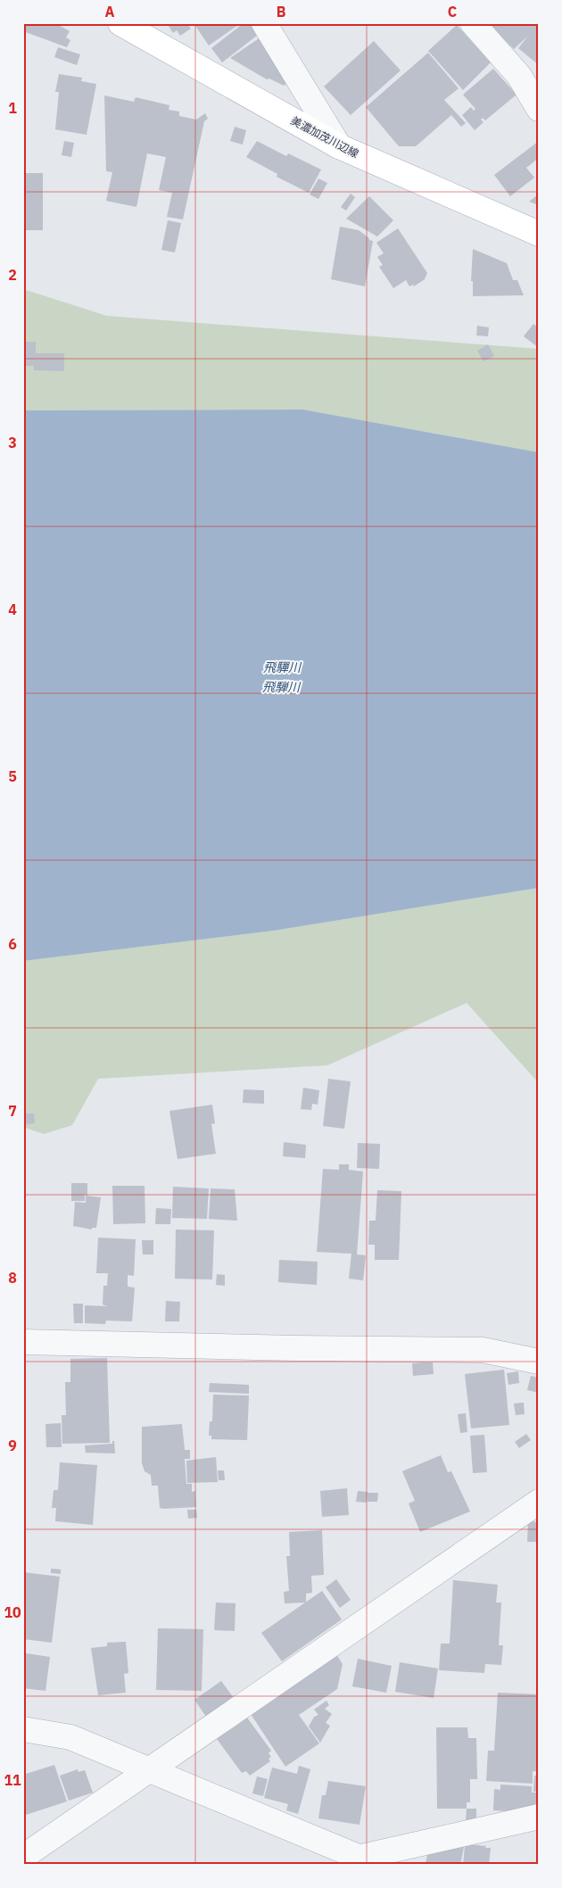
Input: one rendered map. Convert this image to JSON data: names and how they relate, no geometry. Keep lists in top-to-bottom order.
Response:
{
  "streets": {
    "main road": ["美濃加茂川辺線"]
  },
  "water": ["飛驒川", "飛騨川"],
  "grid": {
    "columns": ["A", "B", "C"],
    "rows": [
      "1",
      "2",
      "3",
      "4",
      "5",
      "6",
      "7",
      "8",
      "9",
      "10",
      "11"
    ]
  }
}
